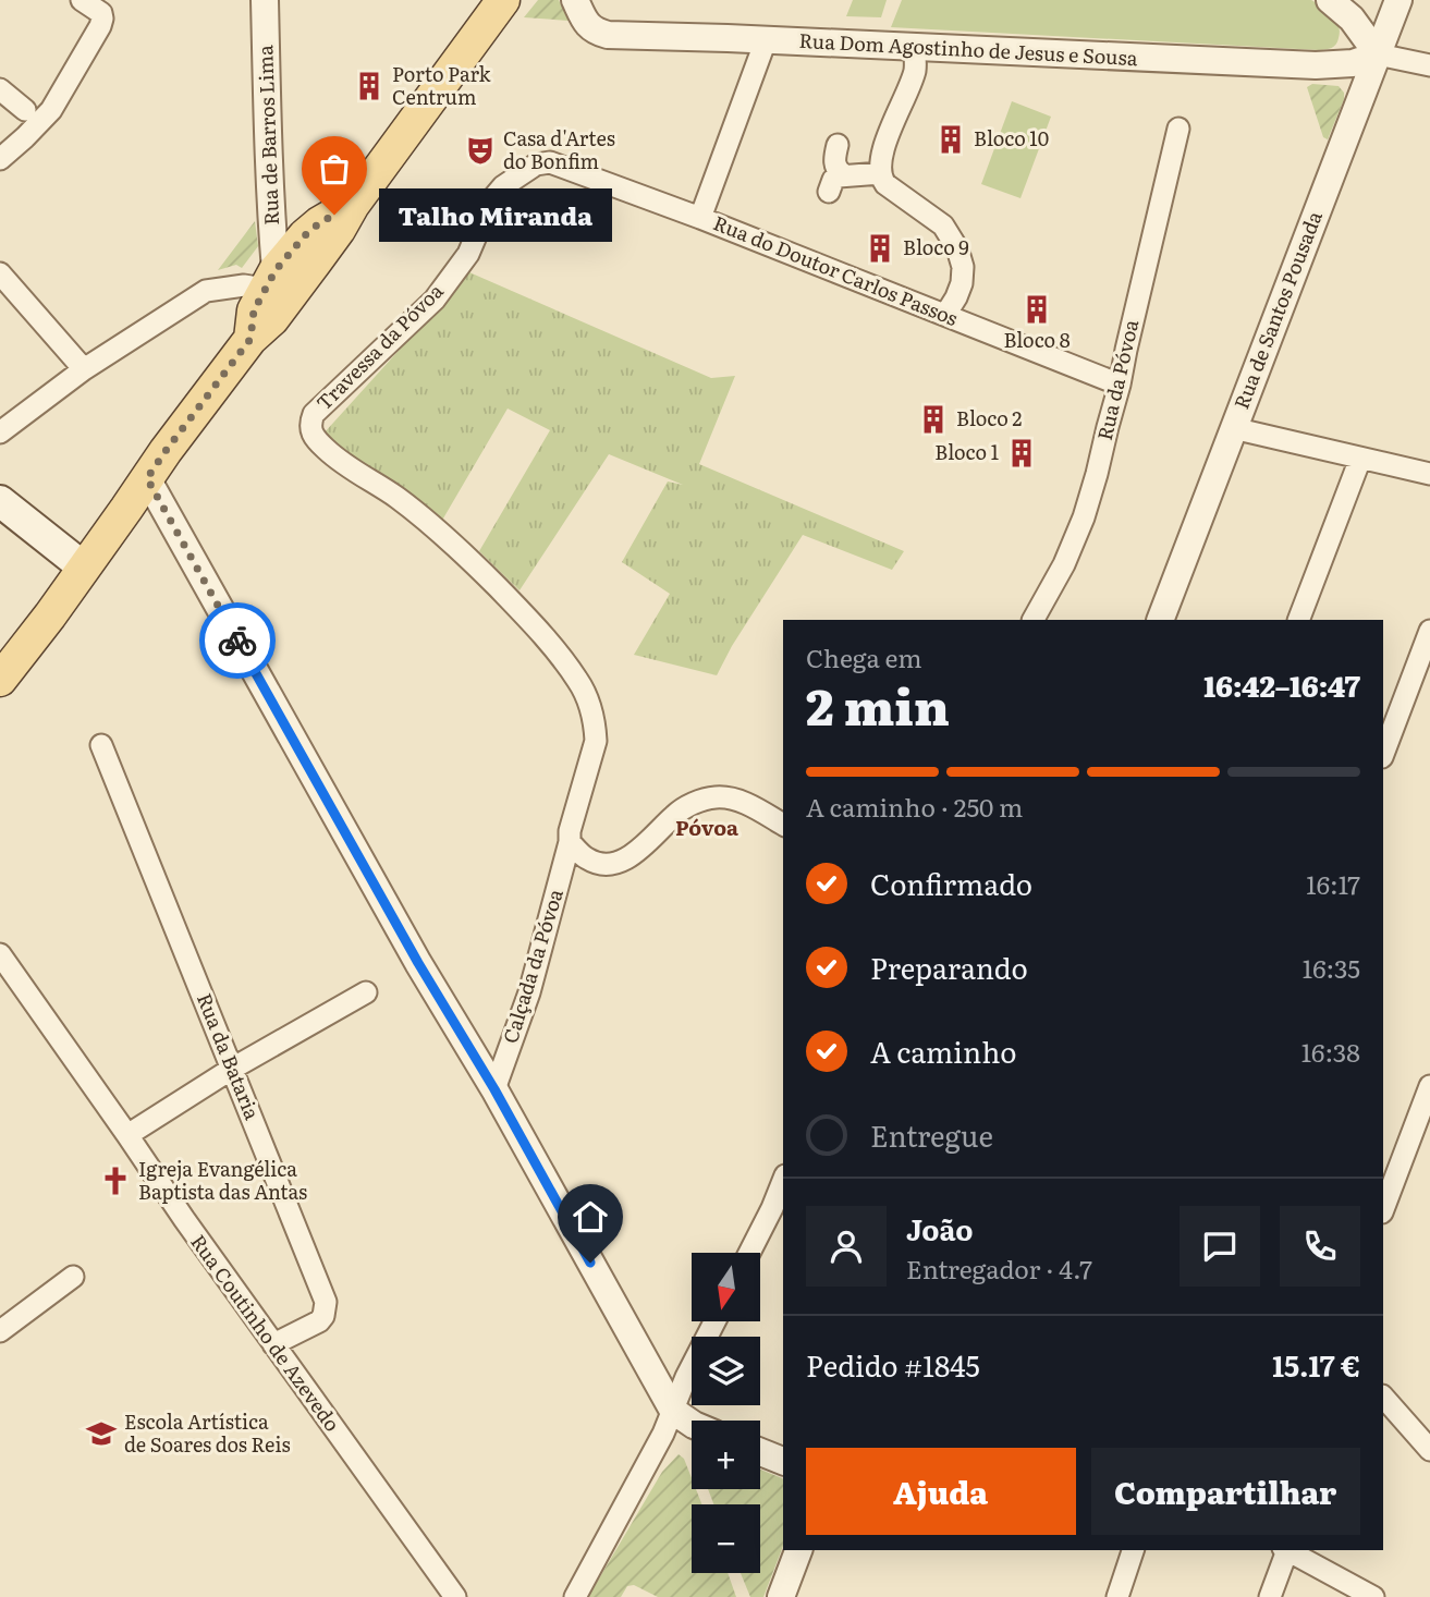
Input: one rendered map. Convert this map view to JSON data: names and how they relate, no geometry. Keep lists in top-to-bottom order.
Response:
{
  "streets": {
    "street": [
      "Rua Dom Agostinho de Jesus e Sousa",
      "Rua de Barros Lima",
      "Rua do Doutor Carlos Passos",
      "Rua de Santos Pousada",
      "Travessa da Póvoa",
      "Rua da Póvoa",
      "Calçada da Póvoa",
      "Rua da Bataria",
      "Rua Coutinho de Azevedo"
    ]
  },
  "crossings": [
    ["Rua Dom Agostinho de Jesus e Sousa", "Rua de Santos Pousada"],
    ["Rua do Doutor Carlos Passos", "Travessa da Póvoa"],
    ["Rua do Doutor Carlos Passos", "Rua da Póvoa"],
    ["Travessa da Póvoa", "Calçada da Póvoa"],
    ["Rua da Bataria", "Rua Coutinho de Azevedo"]
  ],
  "districts": ["Póvoa"],
  "places": {
    "building": [
      "Porto Park Centrum",
      "Bloco 10",
      "Bloco 9",
      "Bloco 8",
      "Bloco 2",
      "Bloco 1"
    ],
    "theatre": ["Casa d'Artes do Bonfim"],
    "other": ["Talho Miranda"],
    "church": ["Igreja Evangélica Baptista das Antas"],
    "school or university": ["Escola Artística de Soares dos Reis"]
  },
  "north": "bottom",
  "page": {
    "bubble": "Talho Miranda",
    "heading": ["2 min", "Chega em", "16:42–16:47"],
    "panel": [
      "João",
      "Entregador · 4.7",
      "Pedido #1845",
      "15.17 €"
    ],
    "bar": "A caminho · 250 m",
    "list": [
      ["Confirmado", "16:17"],
      ["Preparando", "16:35"],
      ["A caminho", "16:38"],
      "Entregue"
    ],
    "map_buttons": ["+", "−"],
    "buttons": ["Ajuda", "Compartilhar"]
  }
}
